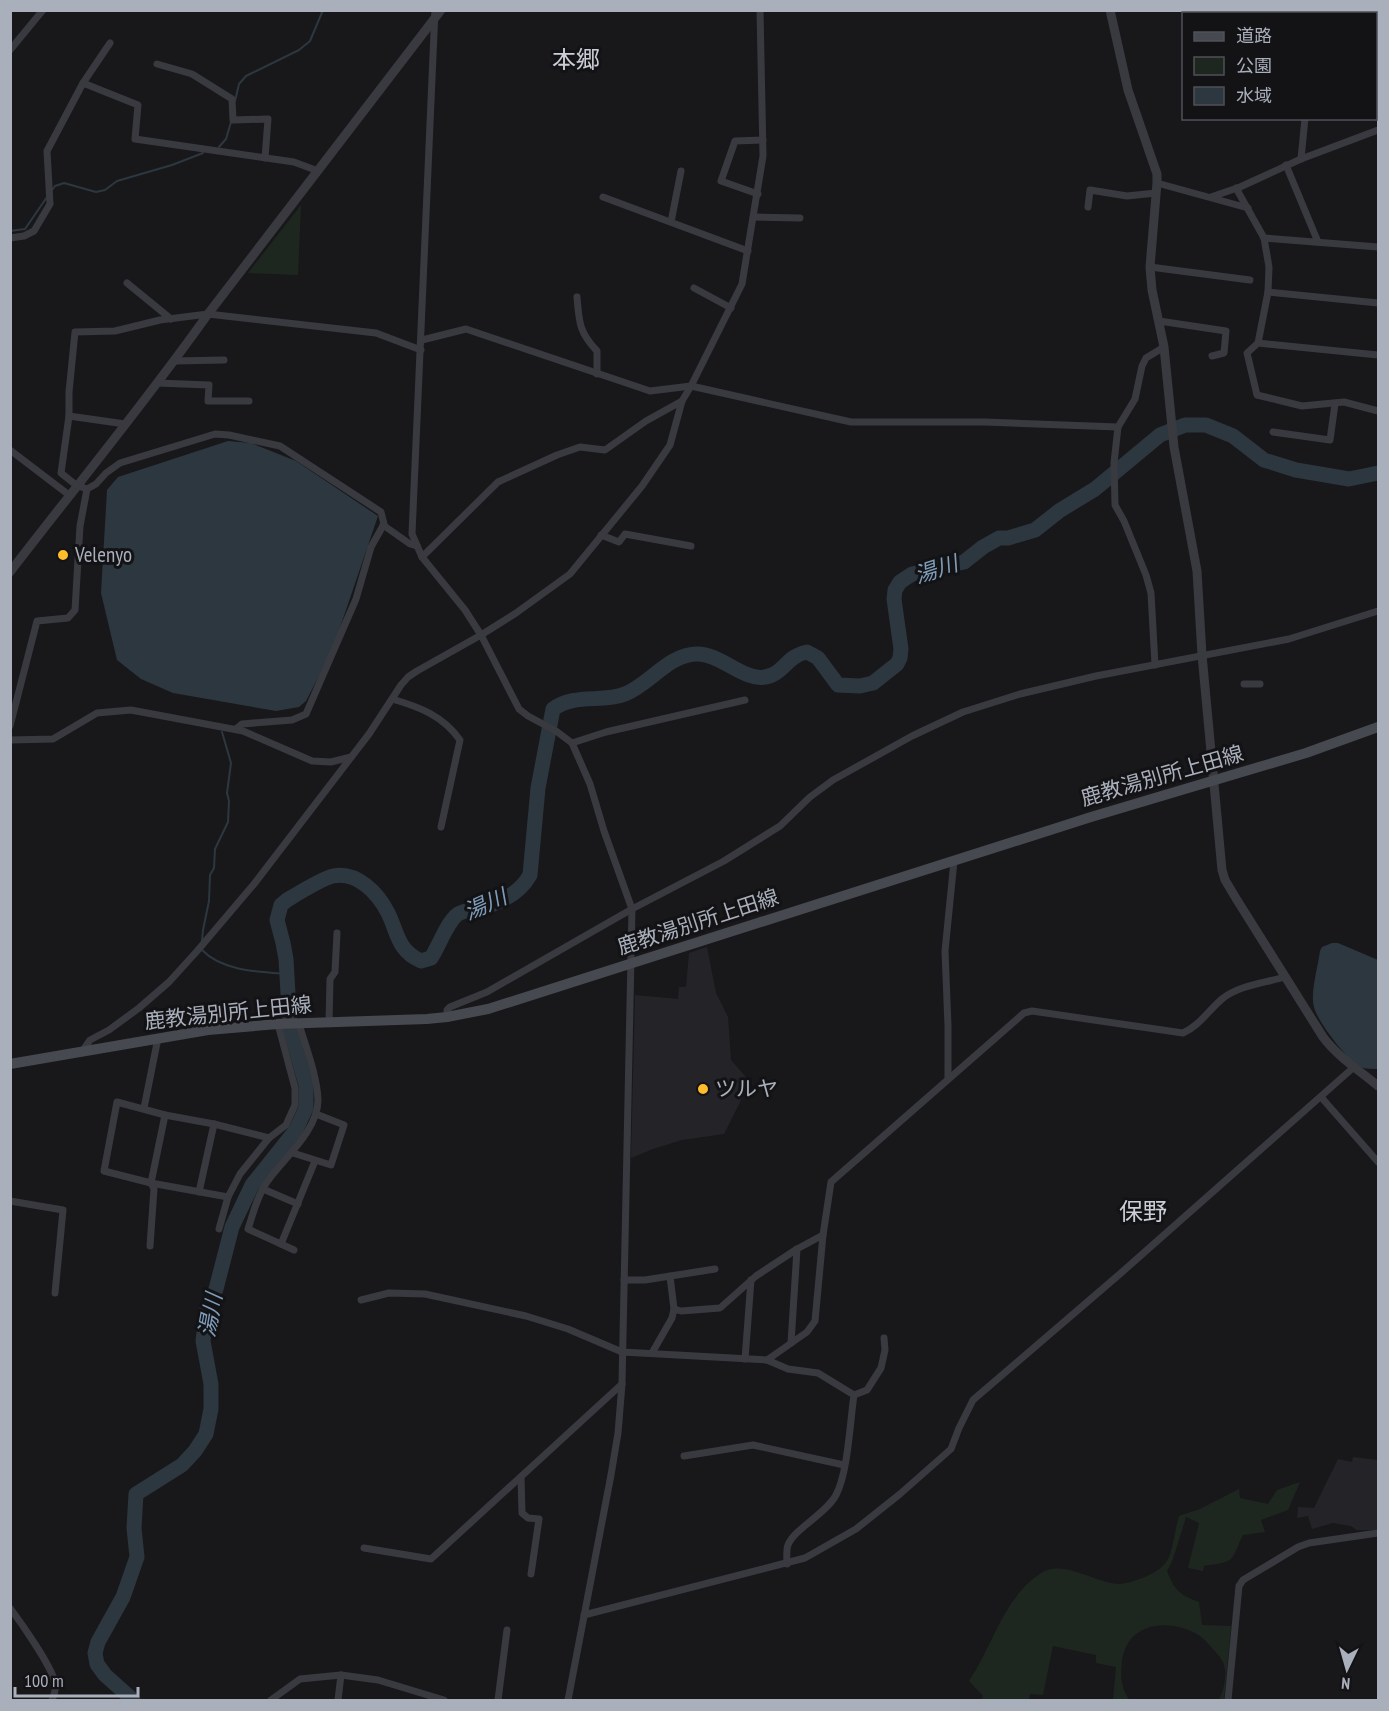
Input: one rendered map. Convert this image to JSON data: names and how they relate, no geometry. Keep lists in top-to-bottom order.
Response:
{
  "streets": {
    "main road": ["鹿教湯別所上田線"]
  },
  "districts": ["本郷", "保野"],
  "water": ["湯川"],
  "places": ["Velenyo", "ツルヤ"],
  "legend": ["道路", "公園", "水域"],
  "scale_bar": "100 m",
  "north": "bottom"
}
